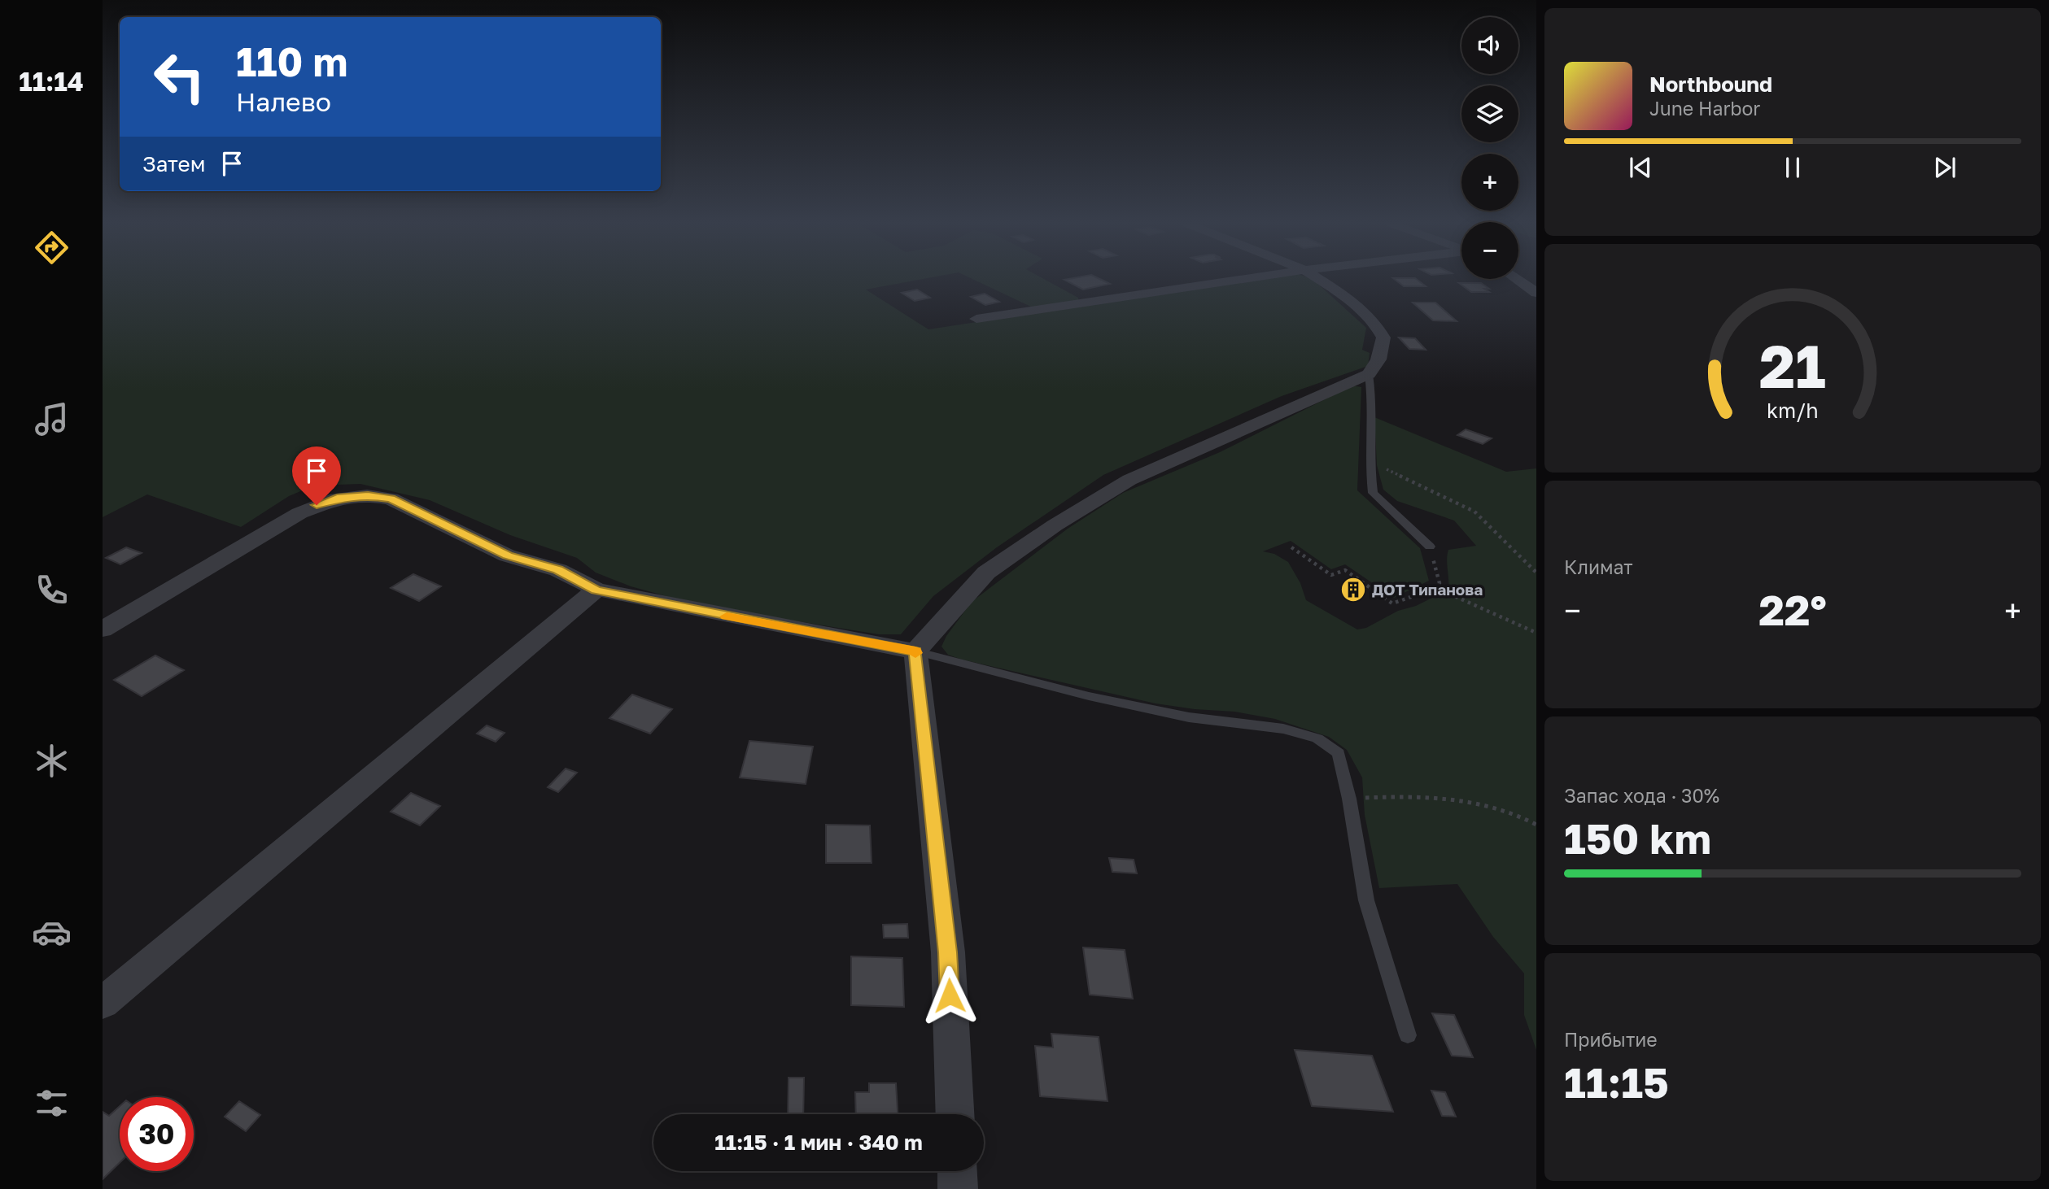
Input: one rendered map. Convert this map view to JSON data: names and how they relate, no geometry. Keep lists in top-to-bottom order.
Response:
{
  "places": {
    "building": ["ДОТ Типанова"]
  },
  "page": {
    "tabs": "11:14",
    "map_buttons": ["+", "−"],
    "turn": ["110 m", "Налево"],
    "song": ["Northbound", "June Harbor"],
    "then": "Затем",
    "tile": [
      "Климат",
      ["Запас хода · 30%", "150 km"],
      ["Прибытие", "11:15"]
    ],
    "heat": ["−", "22°", "+"],
    "limit": "30",
    "trip": "11:15 · 1 мин · 340 m",
    "gauge": ["21", "km/h"]
  }
}
